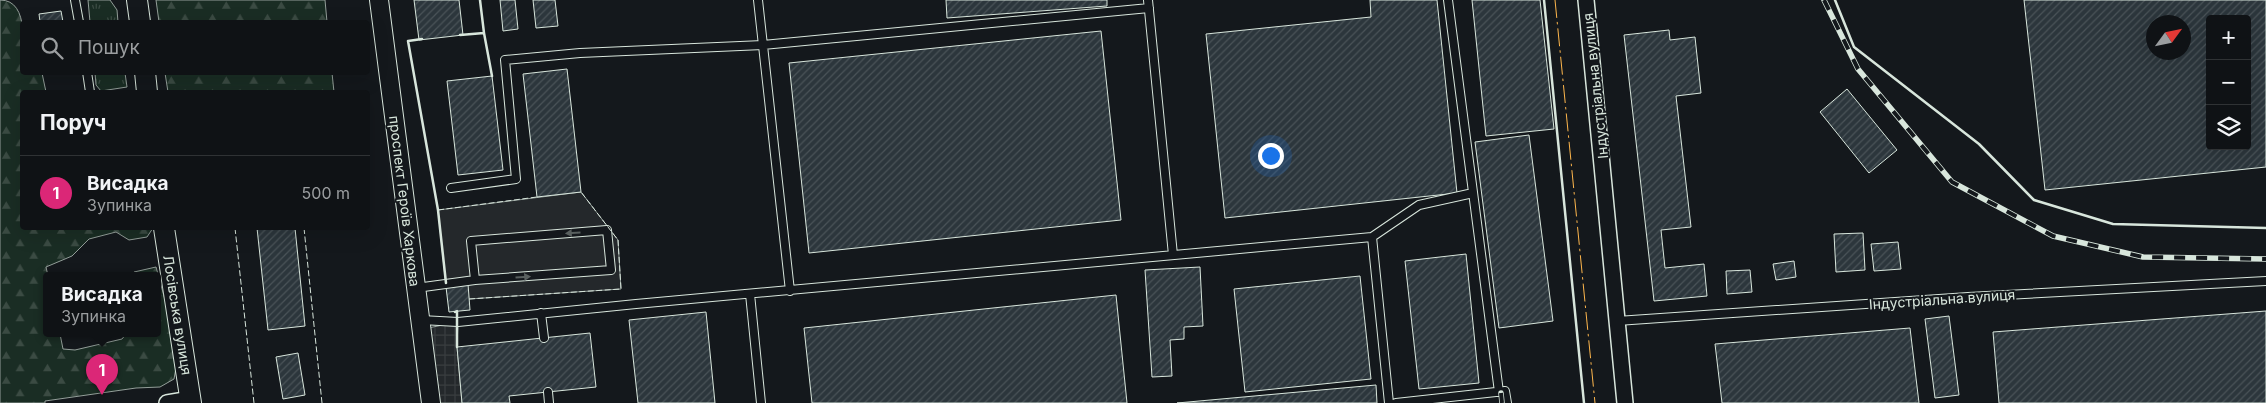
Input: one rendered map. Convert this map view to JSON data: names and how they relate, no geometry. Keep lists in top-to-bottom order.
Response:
{
  "streets": {
    "main road": ["Лосівська вулиця"],
    "street": ["Індустріальна вулиця", "проспект Героїв Харкова"]
  },
  "north": "top right",
  "page": {
    "map_buttons": ["+", "−"],
    "search": "Пошук",
    "heading": "Поруч",
    "list": [
      {
        "mark": "1",
        "name": "Висадка",
        "note": "Зупинка",
        "value": "500 m"
      }
    ],
    "popup": ["Висадка", "Зупинка"],
    "pins": "1"
  }
}
